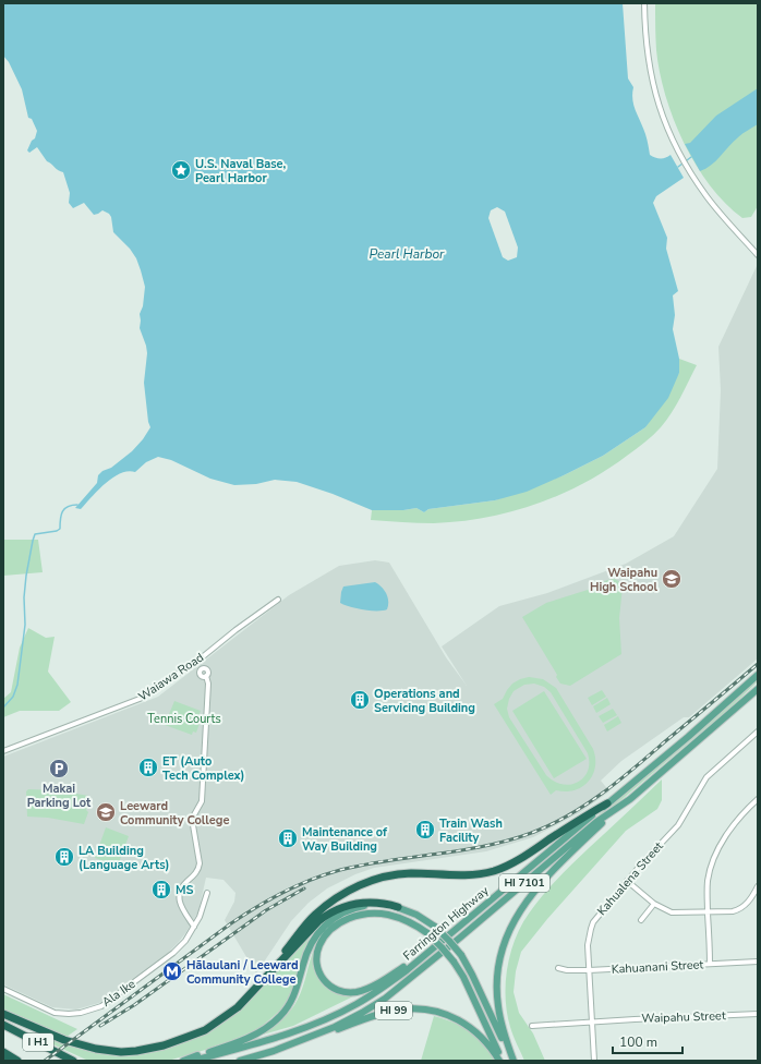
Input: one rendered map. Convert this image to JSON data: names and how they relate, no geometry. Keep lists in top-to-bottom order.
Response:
{
  "streets": {
    "highway": ["I H1"],
    "main road": ["HI 7101", "Farrington Highway", "HI 99"],
    "street": [
      "Waiawa Road",
      "Kahualena Street",
      "Kahuanani Street",
      "Ala Ike",
      "Waipahu Street"
    ]
  },
  "crossings": [
    ["Kahualena Street", "Kahuanani Street"],
    ["Kahualena Street", "Waipahu Street"],
    ["Farrington Highway", "HI 99"]
  ],
  "water": ["Pearl Harbor"],
  "parks": ["Tennis Courts"],
  "places": {
    "place": ["U.S. Naval Base, Pearl Harbor"],
    "school or university": ["Waipahu High School", "Leeward Community College"],
    "building": [
      "Operations and Servicing Building",
      "ET (Auto Tech Complex)",
      "Train Wash Facility",
      "Maintenance of Way Building",
      "LA Building (Language Arts)",
      "MS"
    ],
    "parking": ["Makai Parking Lot"],
    "metro station": ["Hālaulani / Leeward Community College"]
  },
  "scale_bar": "100 m"
}
